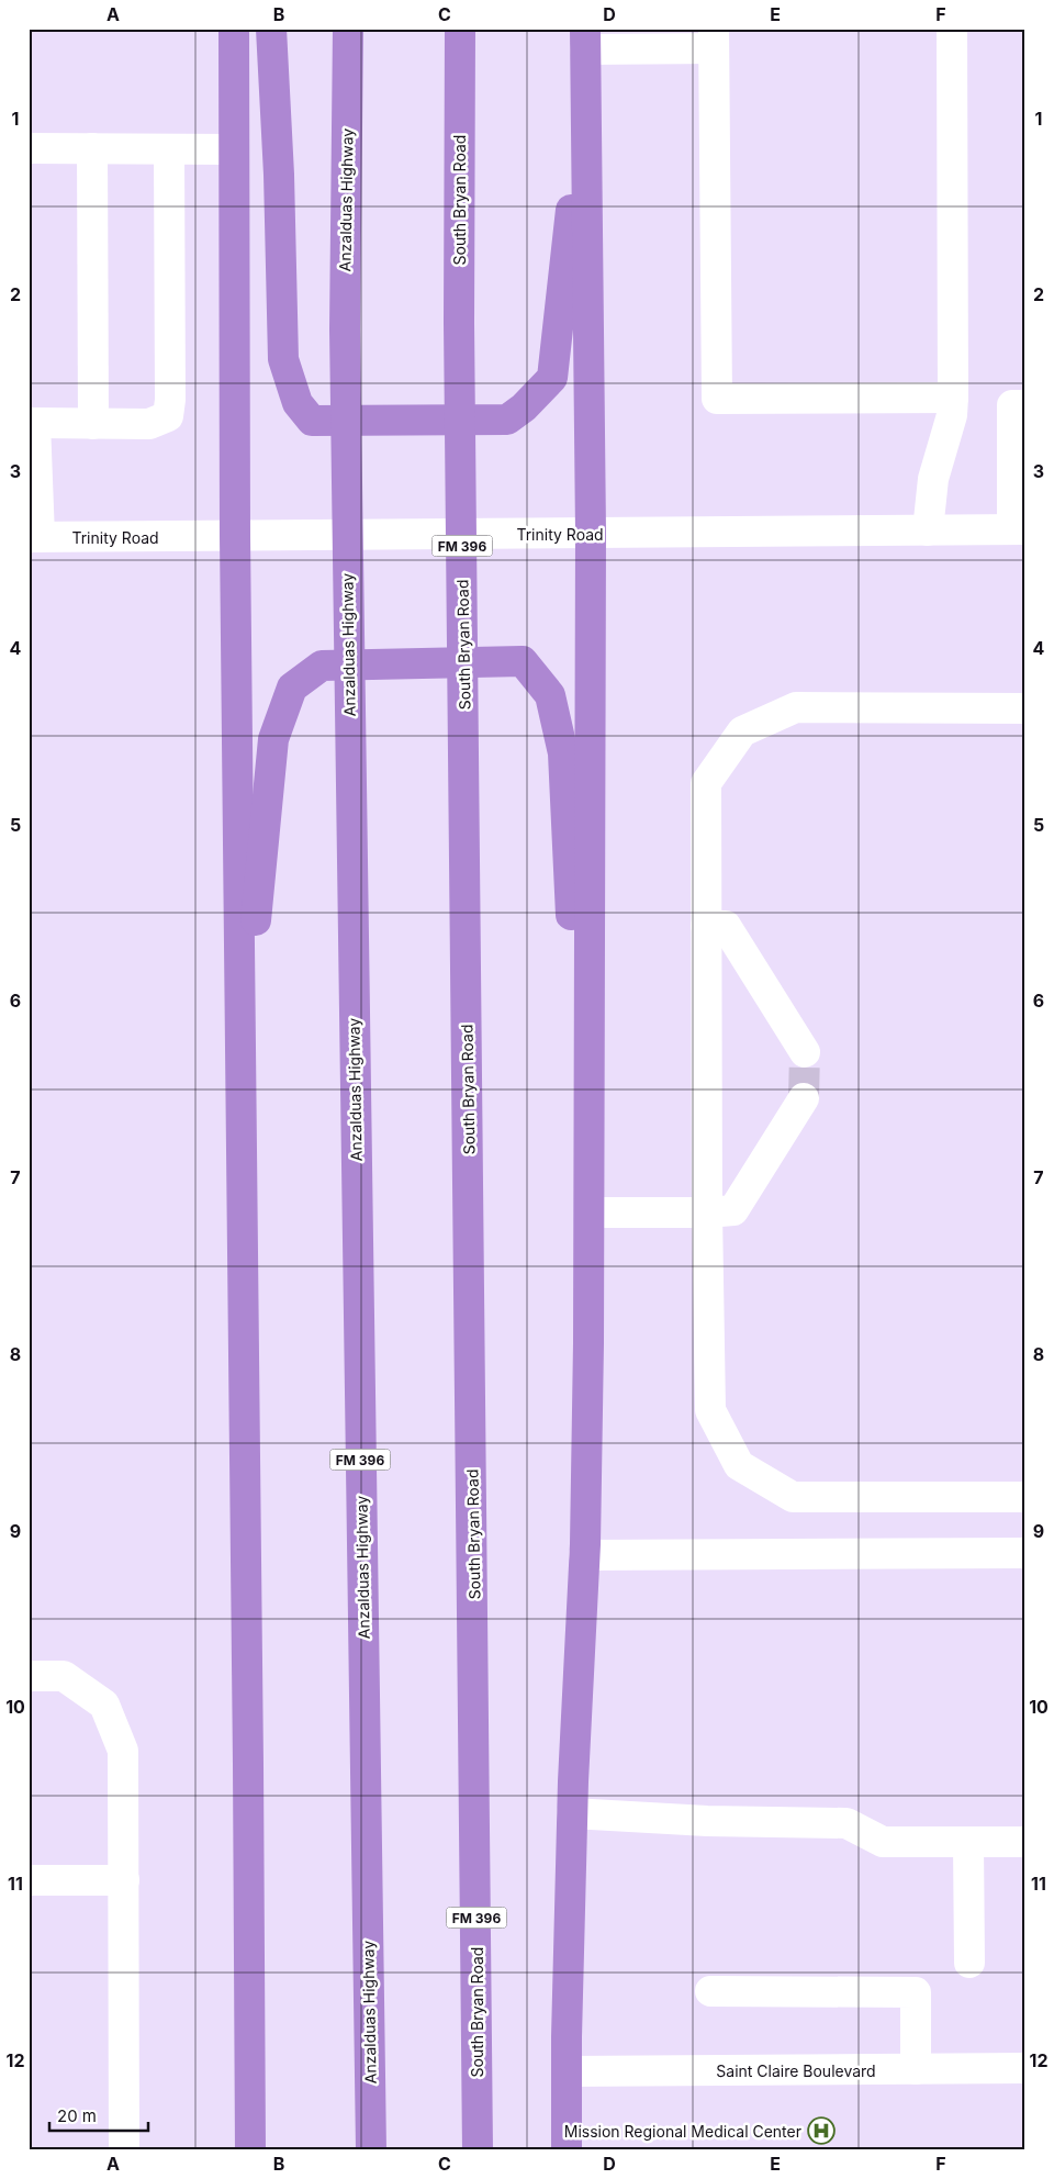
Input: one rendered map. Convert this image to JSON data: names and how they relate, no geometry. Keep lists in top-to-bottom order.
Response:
{
  "streets": {
    "highway": ["Anzalduas Highway", "South Bryan Road", "FM 396"],
    "street": ["Trinity Road", "Saint Claire Boulevard"]
  },
  "places": {
    "hospital": ["Mission Regional Medical Center"]
  },
  "scale_bar": "20 m",
  "grid": {
    "columns": [
      "A",
      "B",
      "C",
      "D",
      "E",
      "F"
    ],
    "rows": [
      "1",
      "2",
      "3",
      "4",
      "5",
      "6",
      "7",
      "8",
      "9",
      "10",
      "11",
      "12"
    ]
  }
}
